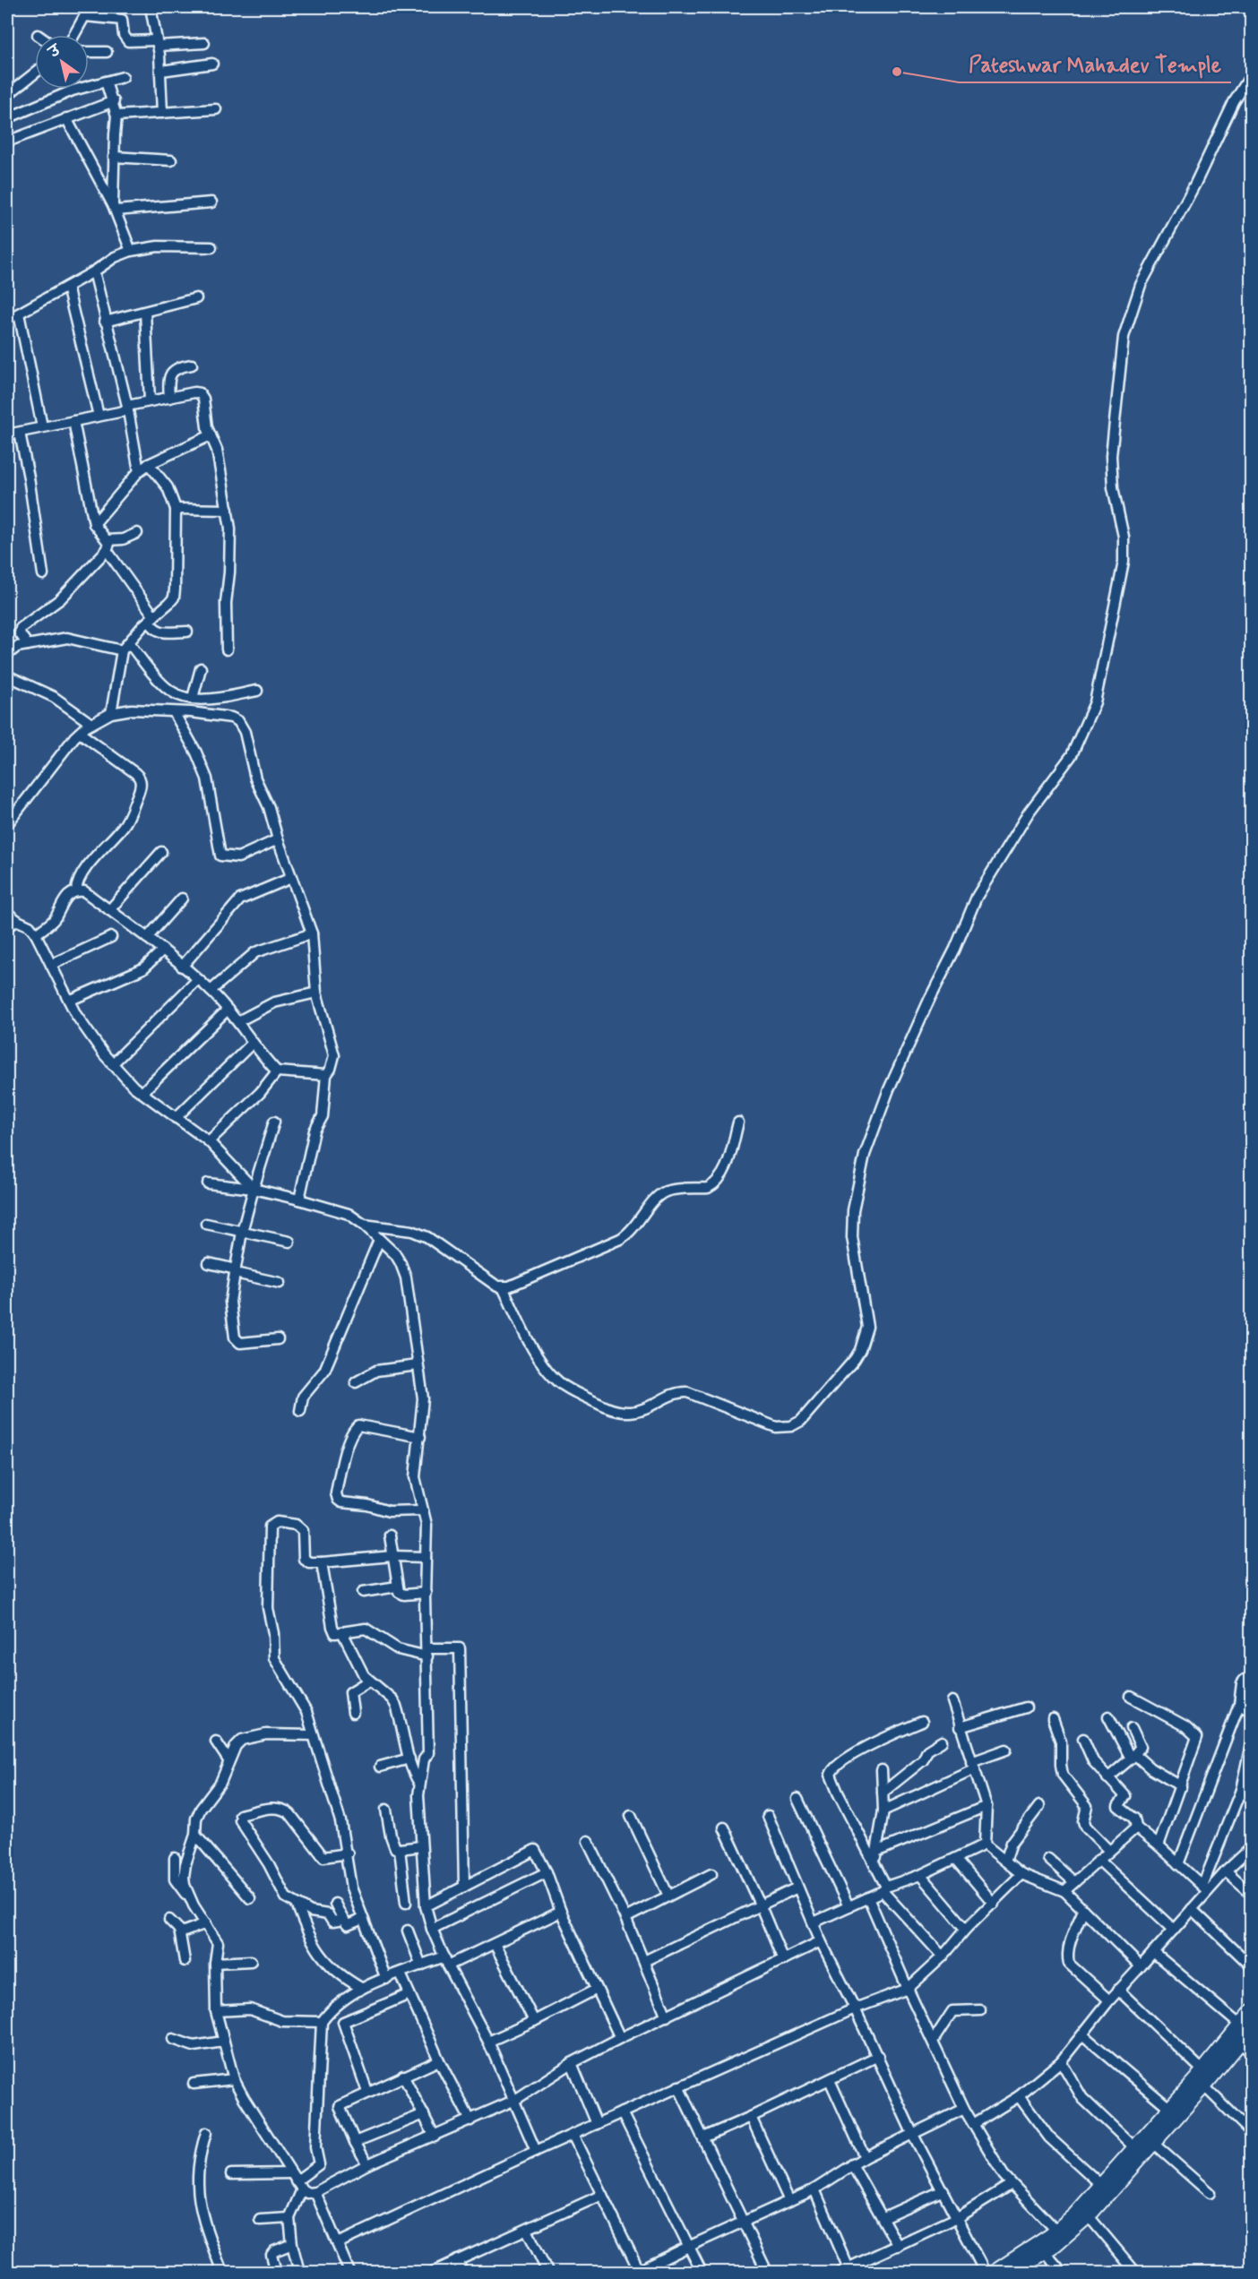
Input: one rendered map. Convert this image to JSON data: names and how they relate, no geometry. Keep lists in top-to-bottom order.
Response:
{
  "places": ["Pateshwar Mahadev Temple"],
  "north": "top left"
}
